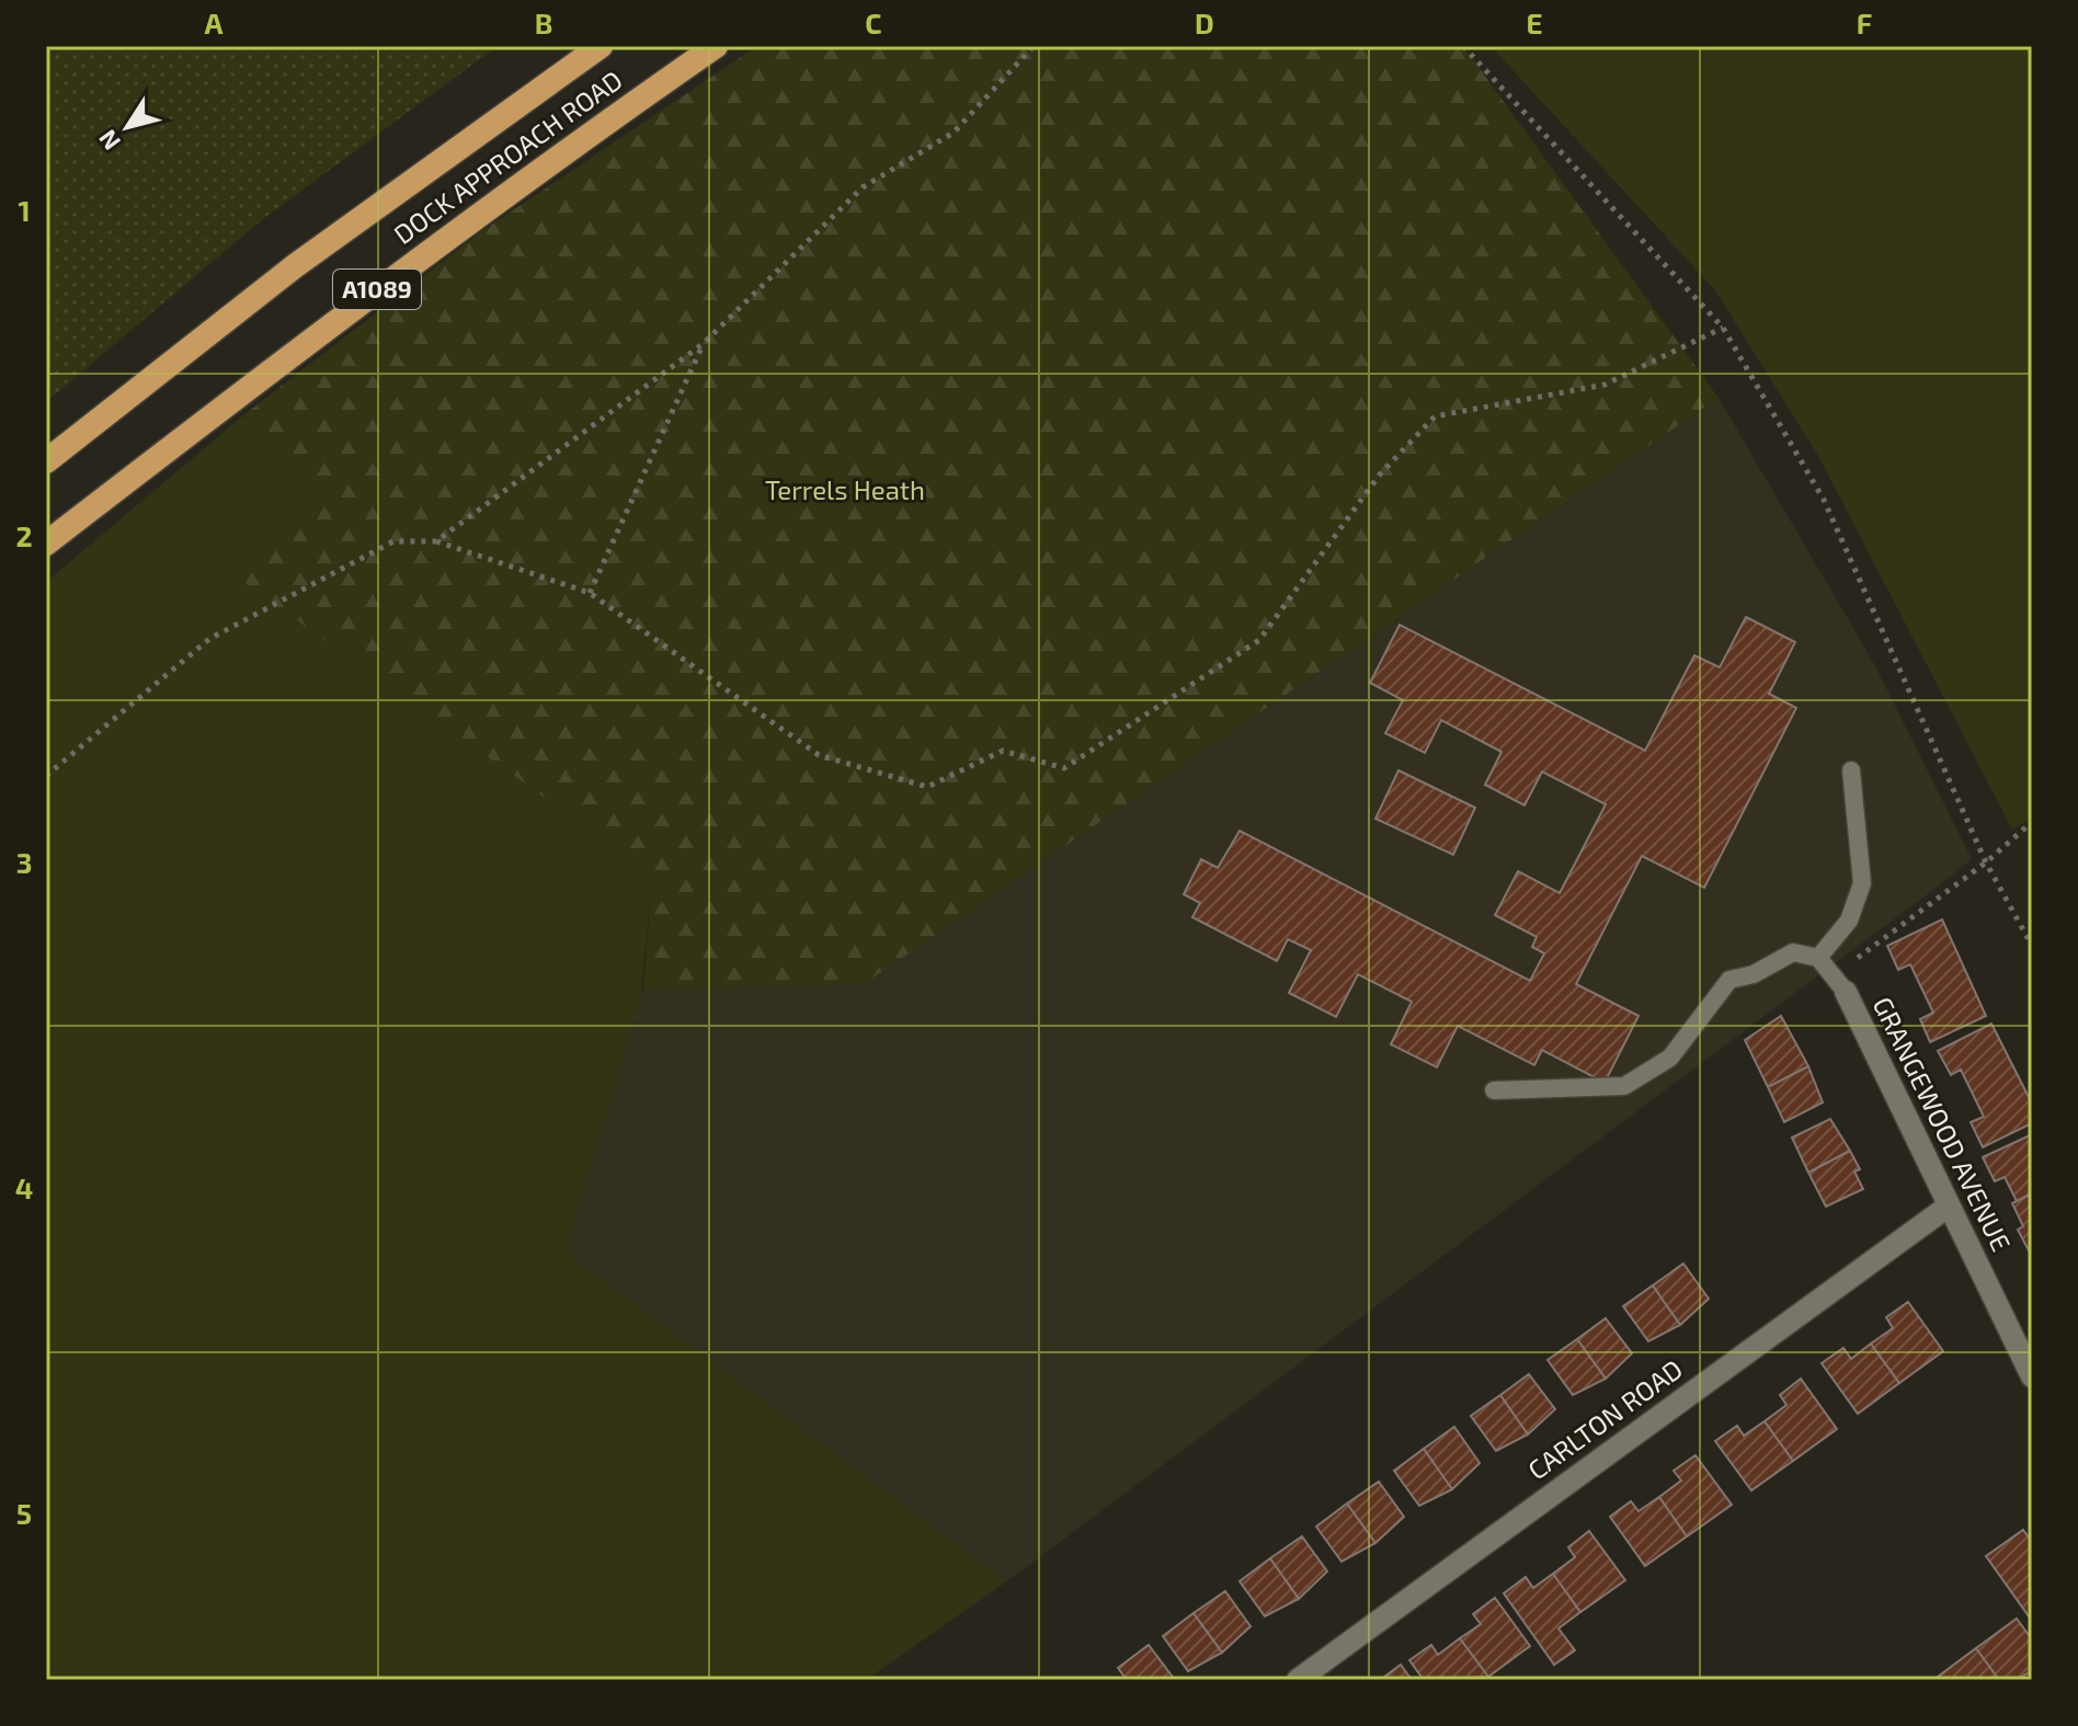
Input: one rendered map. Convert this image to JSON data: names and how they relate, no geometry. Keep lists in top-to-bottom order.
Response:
{
  "streets": {
    "highway": ["DOCK APPROACH ROAD", "A1089"],
    "street": ["GRANGEWOOD AVENUE", "CARLTON ROAD"]
  },
  "crossings": [
    ["GRANGEWOOD AVENUE", "CARLTON ROAD"]
  ],
  "parks": ["Terrels Heath"],
  "north": "bottom left",
  "grid": {
    "columns": [
      "A",
      "B",
      "C",
      "D",
      "E",
      "F"
    ],
    "rows": [
      "1",
      "2",
      "3",
      "4",
      "5"
    ]
  }
}
